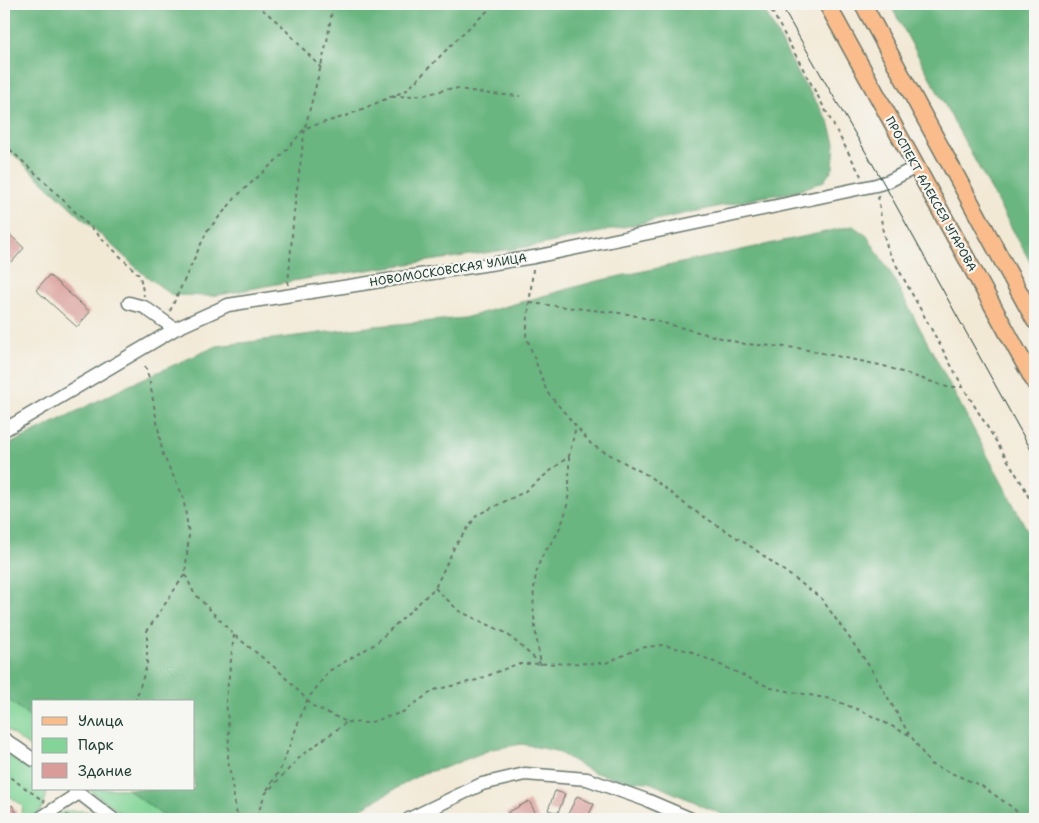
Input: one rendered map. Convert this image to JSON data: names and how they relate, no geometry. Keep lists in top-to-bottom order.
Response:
{
  "streets": {
    "main road": ["ПРОСПЕКТ АЛЕКСЕЯ УГАРОВА"],
    "street": ["НОВОМОСКОВСКАЯ УЛИЦА"]
  },
  "crossings": [
    ["ПРОСПЕКТ АЛЕКСЕЯ УГАРОВА", "НОВОМОСКОВСКАЯ УЛИЦА"]
  ],
  "legend": ["Улица", "Парк", "Здание"]
}
